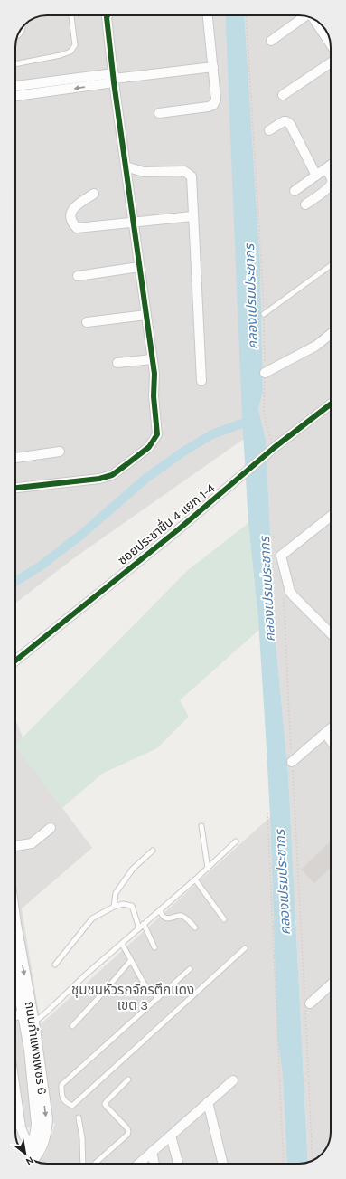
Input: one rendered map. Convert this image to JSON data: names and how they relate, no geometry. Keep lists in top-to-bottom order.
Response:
{
  "streets": {
    "street": ["ซอยประชาชื่น 4 แยก 1-4", "ถนนกำแพงเพชร 6"]
  },
  "districts": ["ชุมชนหัวรถจักรตึกแดง เขต 3"],
  "water": ["คลองเปรมประชากร"],
  "north": "bottom right"
}
